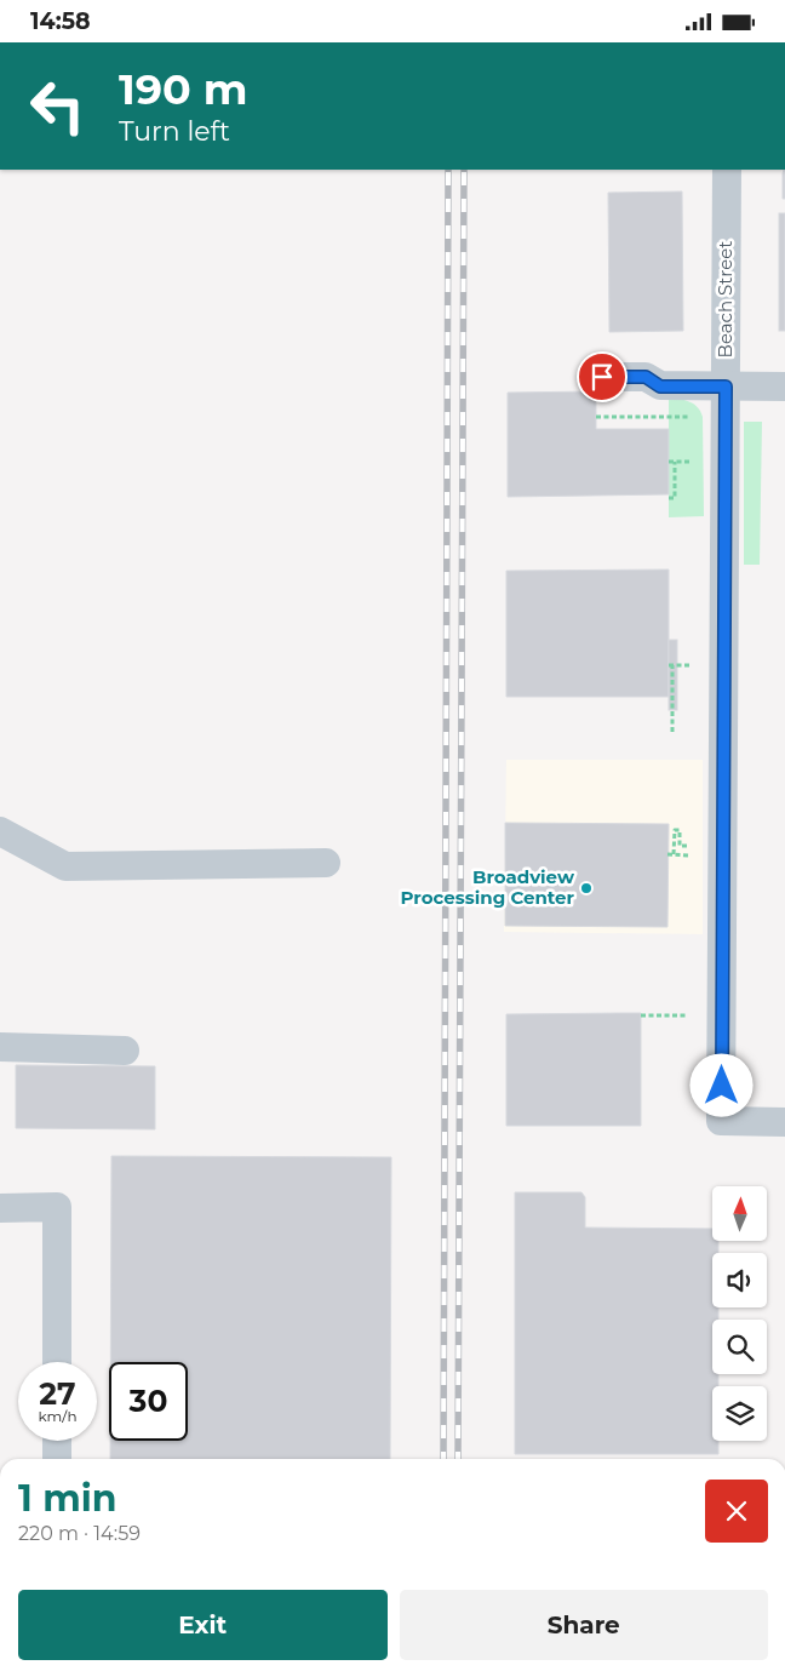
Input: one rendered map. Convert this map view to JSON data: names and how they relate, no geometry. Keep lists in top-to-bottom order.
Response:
{
  "streets": {
    "street": ["Beach Street"]
  },
  "places": ["Broadview Processing Center"],
  "north": "top",
  "page": {
    "status": "14:58",
    "turn": ["190 m", "Turn left"],
    "speed": "27 km/h",
    "limit": "30",
    "heading": ["1 min", "220 m · 14:59"],
    "buttons": ["Exit", "Share"]
  }
}
